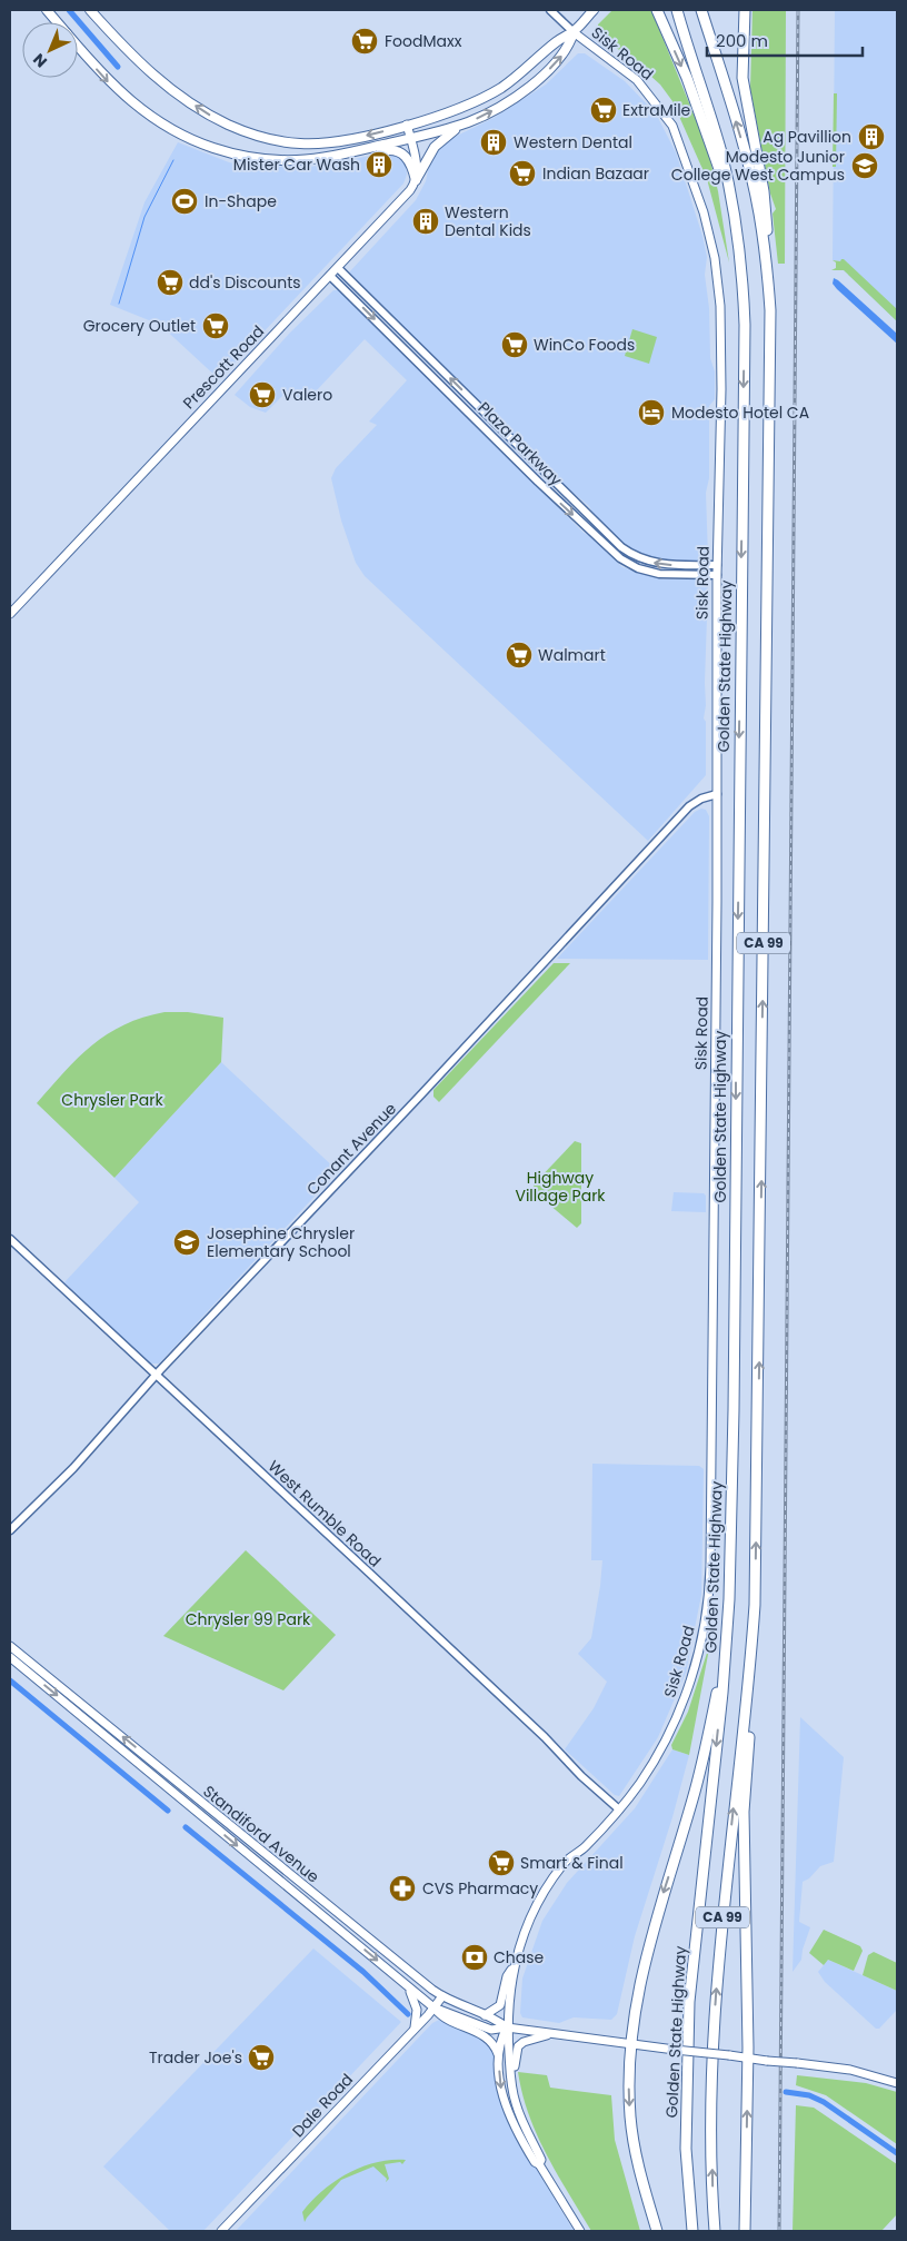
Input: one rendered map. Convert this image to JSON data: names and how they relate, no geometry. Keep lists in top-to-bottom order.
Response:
{
  "streets": {
    "highway": ["Golden State Highway", "CA 99"],
    "main road": [
      "Sisk Road",
      "Prescott Road",
      "Standiford Avenue",
      "Dale Road"
    ],
    "street": ["Plaza Parkway", "Conant Avenue", "West Rumble Road"]
  },
  "crossings": [
    ["Sisk Road", "Plaza Parkway"],
    ["Sisk Road", "Conant Avenue"],
    ["Sisk Road", "West Rumble Road"],
    ["Sisk Road", "Standiford Avenue"],
    ["Prescott Road", "Plaza Parkway"],
    ["Conant Avenue", "West Rumble Road"],
    ["Standiford Avenue", "Dale Road"]
  ],
  "parks": ["Chrysler Park", "Highway Village Park", "Chrysler 99 Park"],
  "places": {
    "supermarket": [
      "FoodMaxx",
      "ExtraMile",
      "Indian Bazaar",
      "dd's Discounts",
      "Grocery Outlet",
      "WinCo Foods",
      "Valero",
      "Walmart",
      "Smart & Final",
      "Trader Joe's"
    ],
    "building": [
      "Ag Pavillion",
      "Western Dental",
      "Mister Car Wash",
      "Western Dental Kids"
    ],
    "school or university": ["Modesto Junior College West Campus", "Josephine Chrysler Elementary School"],
    "sports": ["In-Shape"],
    "hotel": ["Modesto Hotel CA"],
    "pharmacy": ["CVS Pharmacy"],
    "bank": ["Chase"]
  },
  "scale_bar": "200 m",
  "north": "bottom left"
}
